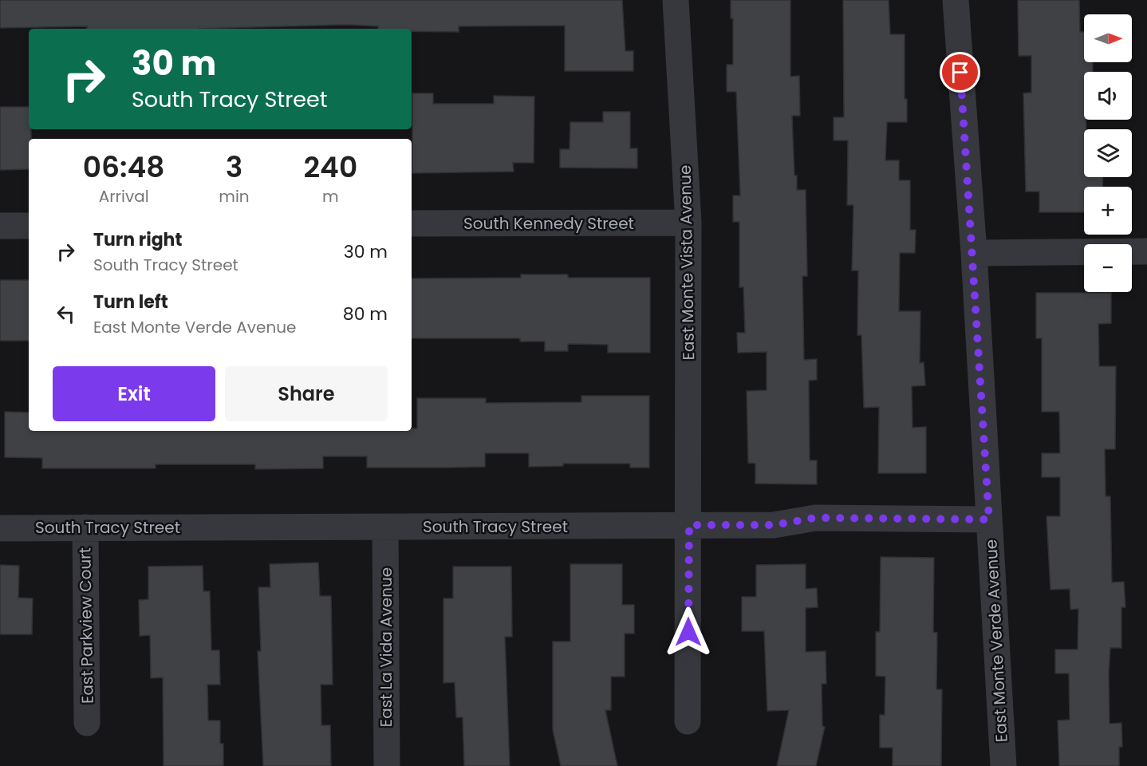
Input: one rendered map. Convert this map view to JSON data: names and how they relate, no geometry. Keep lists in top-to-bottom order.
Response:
{
  "streets": {
    "street": [
      "South Kennedy Street",
      "East Monte Vista Avenue",
      "South Tracy Street",
      "East Parkview Court",
      "East Monte Verde Avenue",
      "East La Vida Avenue"
    ]
  },
  "crossings": [
    ["South Kennedy Street", "East Monte Vista Avenue"],
    ["East Monte Vista Avenue", "South Tracy Street"],
    ["South Tracy Street", "East Parkview Court"],
    ["South Tracy Street", "East Monte Verde Avenue"],
    ["South Tracy Street", "East La Vida Avenue"]
  ],
  "north": "right",
  "page": {
    "map_buttons": ["+", "−"],
    "turn": ["30 m", "South Tracy Street"],
    "eta": [
      "06:48",
      "Arrival",
      "3",
      "min",
      "240",
      "m"
    ],
    "list": [
      {
        "name": "Turn right",
        "note": "South Tracy Street",
        "value": "30 m"
      },
      {
        "name": "Turn left",
        "note": "East Monte Verde Avenue",
        "value": "80 m"
      }
    ],
    "buttons": ["Exit", "Share"]
  }
}
